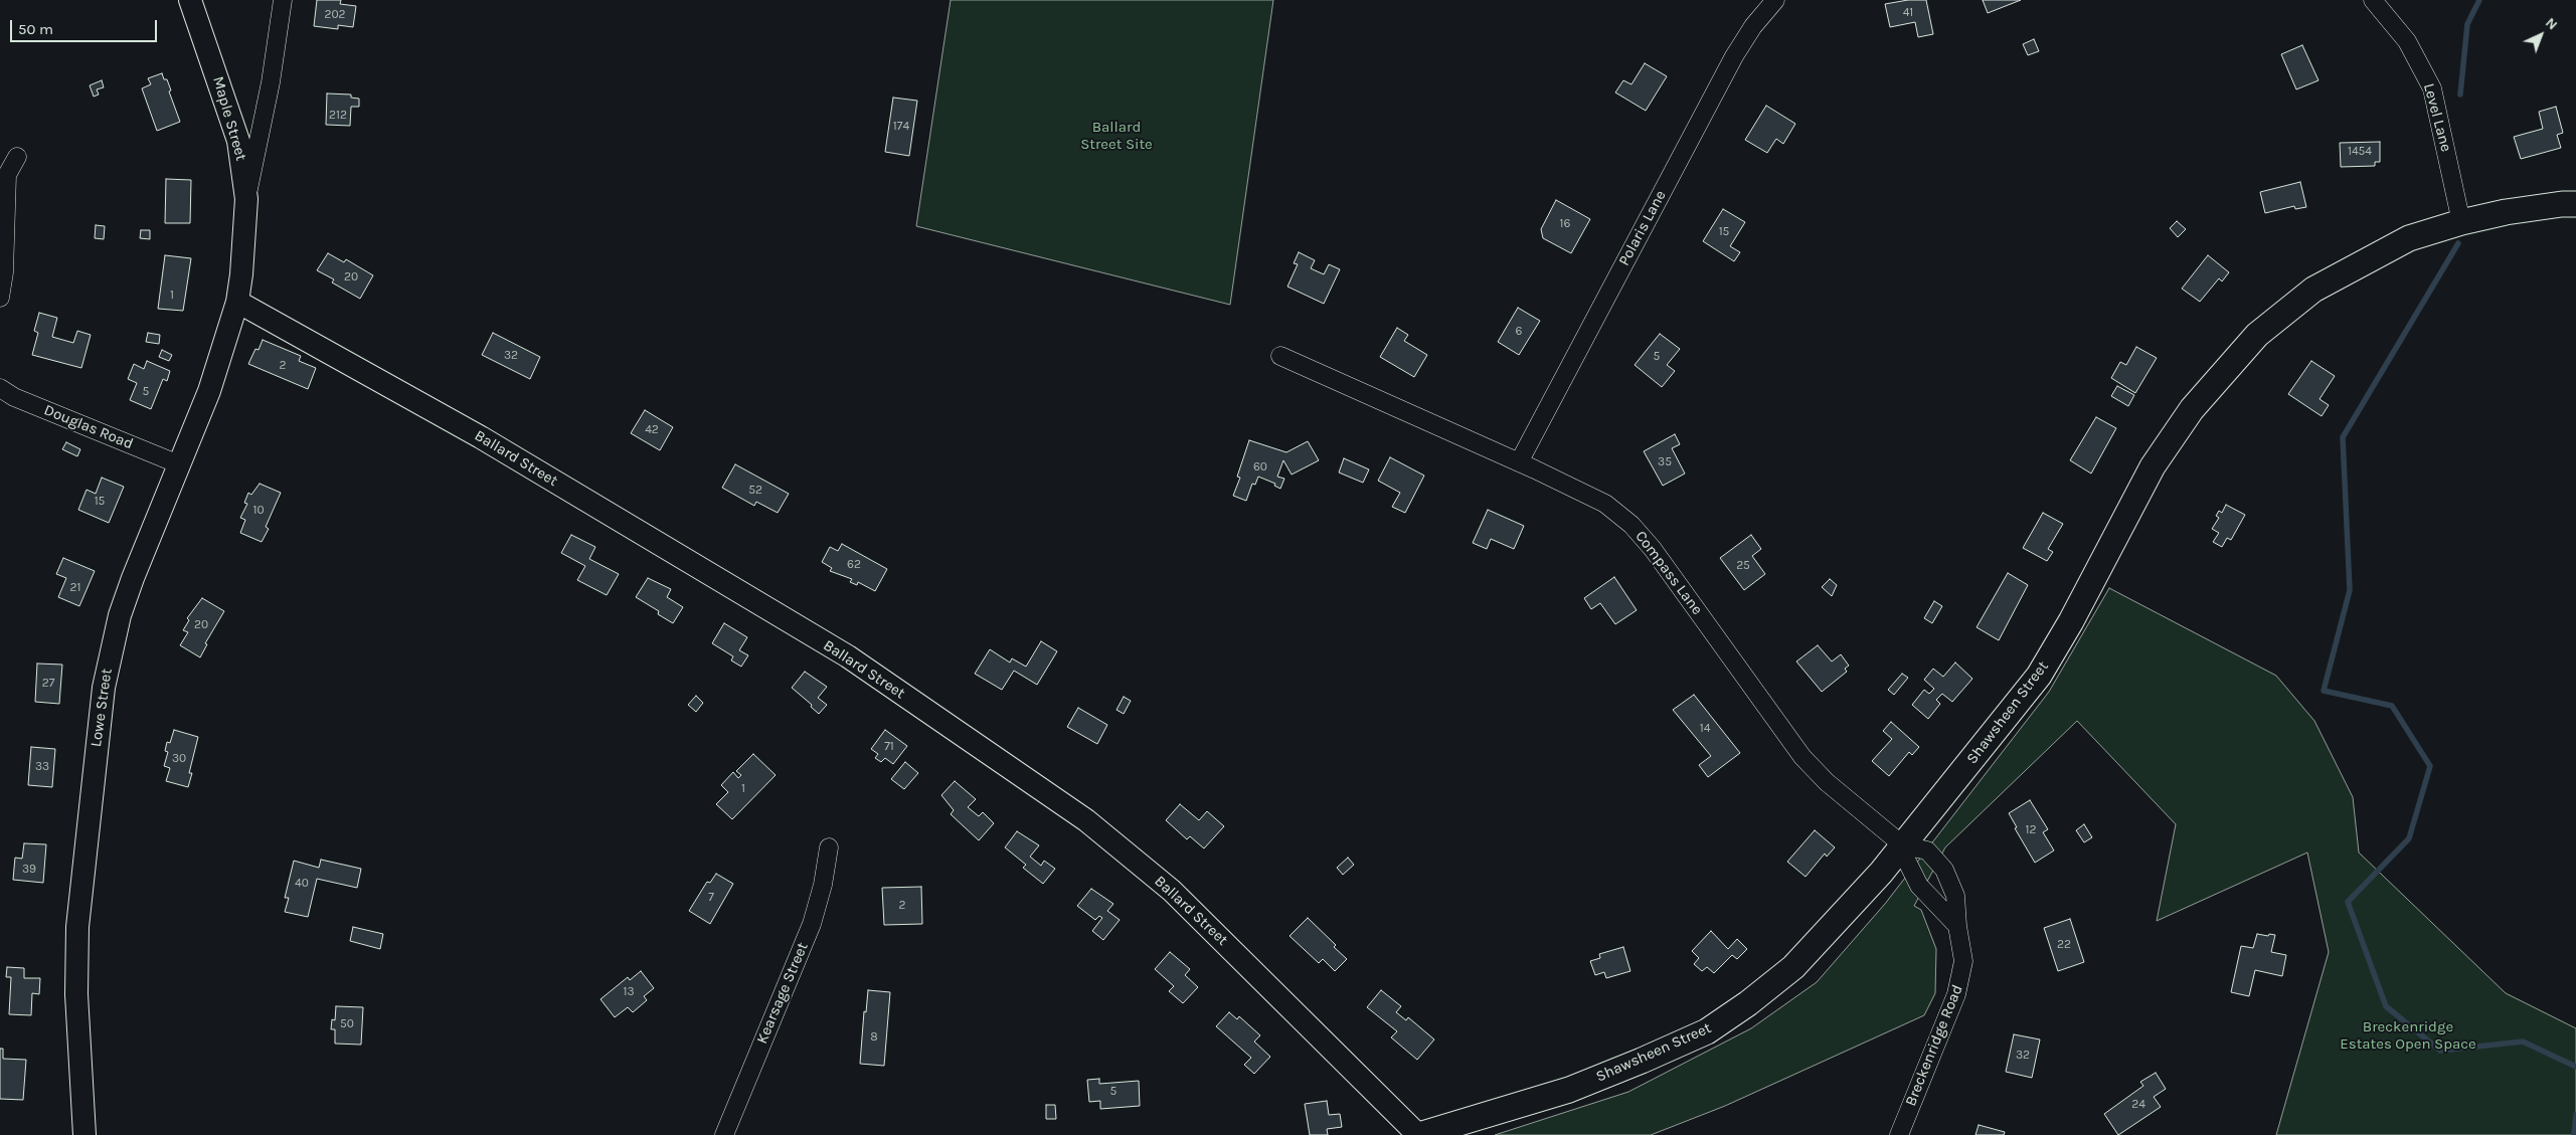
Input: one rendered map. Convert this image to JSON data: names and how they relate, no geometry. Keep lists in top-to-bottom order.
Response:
{
  "streets": {
    "main road": ["Shawsheen Street"],
    "street": [
      "Level Lane",
      "Maple Street",
      "Polaris Lane",
      "Douglas Road",
      "Ballard Street",
      "Compass Lane",
      "Lowe Street",
      "Kearsage Street",
      "Breckenridge Road"
    ]
  },
  "crossings": [
    ["Level Lane", "Shawsheen Street"],
    ["Maple Street", "Ballard Street"],
    ["Maple Street", "Lowe Street"],
    ["Polaris Lane", "Compass Lane"],
    ["Douglas Road", "Lowe Street"],
    ["Ballard Street", "Lowe Street"],
    ["Ballard Street", "Shawsheen Street"],
    ["Compass Lane", "Shawsheen Street"],
    ["Compass Lane", "Breckenridge Road"],
    ["Shawsheen Street", "Breckenridge Road"]
  ],
  "parks": ["Ballard Street Site", "Breckenridge Estates Open Space"],
  "house_numbers": [
    "41",
    "202",
    "212",
    "174",
    "1454",
    "16",
    "15",
    "20",
    "1",
    "6",
    "32",
    "5",
    "2",
    "5",
    "42",
    "35",
    "60",
    "52",
    "15",
    "10",
    "62",
    "25",
    "21",
    "20",
    "27",
    "14",
    "71",
    "30",
    "33",
    "1",
    "12",
    "39",
    "40",
    "7",
    "2",
    "22",
    "13",
    "50",
    "8",
    "32",
    "5",
    "24"
  ],
  "scale_bar": "50 m",
  "north": "top right"
}
